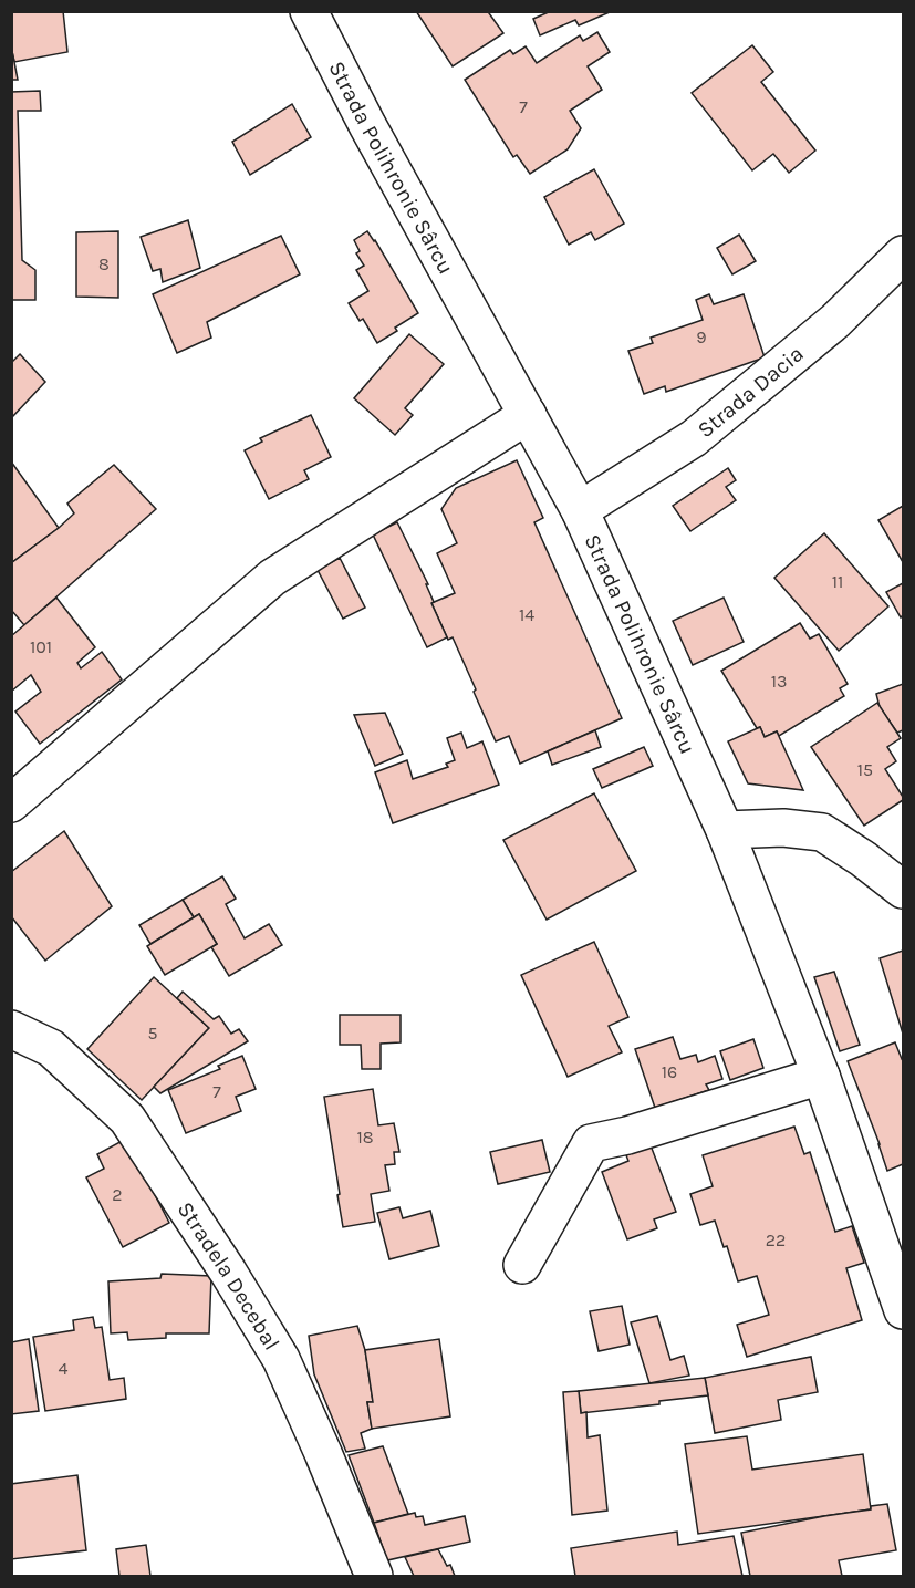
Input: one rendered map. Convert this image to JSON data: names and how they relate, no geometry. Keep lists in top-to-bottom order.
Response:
{
  "streets": {
    "street": ["Strada Polihronie Sârcu", "Strada Dacia", "Stradela Decebal"]
  },
  "crossings": [
    ["Strada Polihronie Sârcu", "Strada Dacia"]
  ],
  "house_numbers": [
    "7",
    "8",
    "9",
    "11",
    "14",
    "101",
    "13",
    "15",
    "5",
    "16",
    "7",
    "18",
    "2",
    "22",
    "4"
  ]
}
